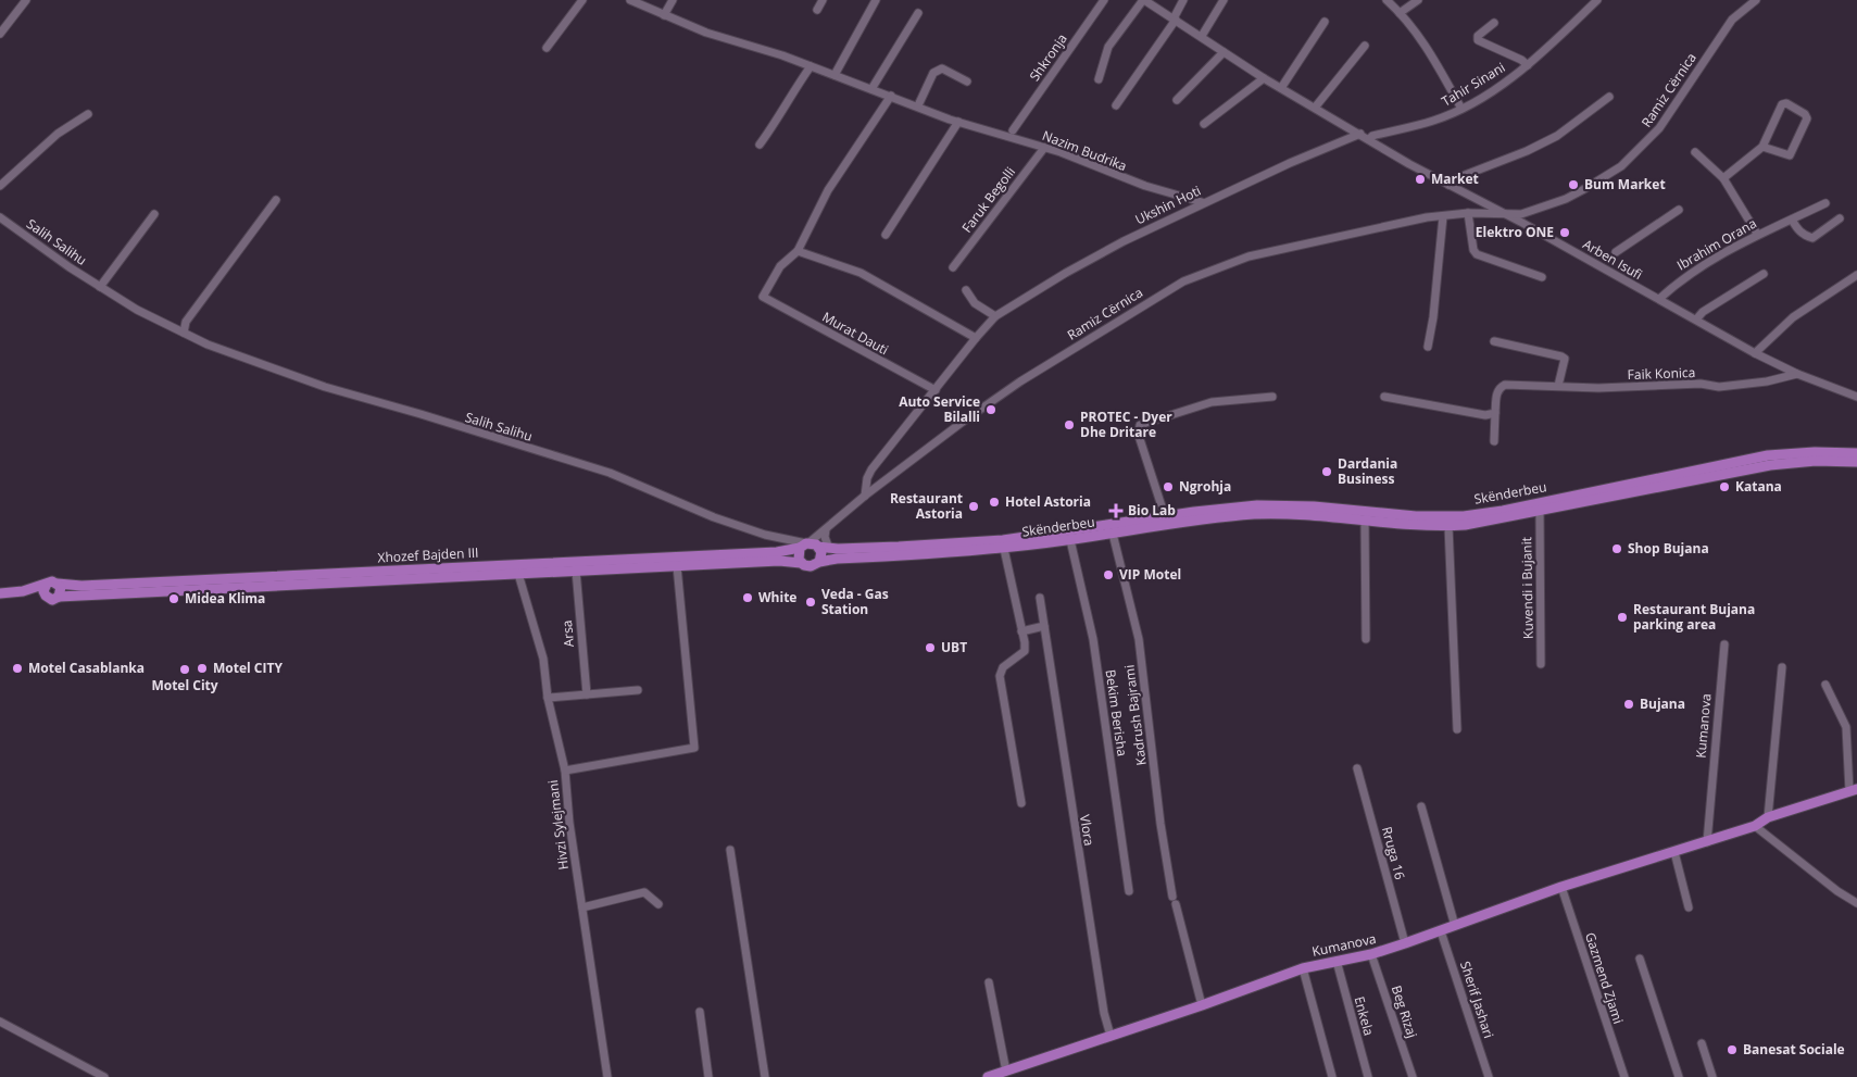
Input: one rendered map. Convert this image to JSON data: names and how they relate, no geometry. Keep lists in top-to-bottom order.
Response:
{
  "streets": {
    "main road": ["Skënderbeu", "Xhozef Bajden III", "Kumanova"],
    "street": [
      "Shkronja",
      "Tahir Sinani",
      "Ramiz Cërnica",
      "Nazim Budrika",
      "Faruk Begolli",
      "Ukshin Hoti",
      "Salih Salihu",
      "Ibrahim Orana",
      "Arben Isufi",
      "Murat Dauti",
      "Faik Konica",
      "Kuvendi i Bujanit",
      "Arsa",
      "Bekim Berisha",
      "Kadrush Bajrami",
      "Hivzi Sylejmani",
      "Vlora",
      "Rruga 16",
      "Gazmend Zjami",
      "Sherif Jashari",
      "Beg Rizaj",
      "Enkela"
    ]
  },
  "crossings": [
    ["Tahir Sinani", "Arben Isufi"],
    ["Ramiz Cërnica", "Ukshin Hoti"],
    ["Ramiz Cërnica", "Salih Salihu"],
    ["Ramiz Cërnica", "Arben Isufi"],
    ["Ramiz Cërnica", "Skënderbeu"],
    ["Ramiz Cërnica", "Xhozef Bajden III"],
    ["Nazim Budrika", "Faruk Begolli"],
    ["Nazim Budrika", "Ukshin Hoti"],
    ["Ukshin Hoti", "Arben Isufi"],
    ["Ukshin Hoti", "Murat Dauti"],
    ["Salih Salihu", "Skënderbeu"],
    ["Salih Salihu", "Xhozef Bajden III"],
    ["Ibrahim Orana", "Arben Isufi"],
    ["Arben Isufi", "Faik Konica"],
    ["Skënderbeu", "Xhozef Bajden III"],
    ["Skënderbeu", "Kuvendi i Bujanit"],
    ["Skënderbeu", "Bekim Berisha"],
    ["Skënderbeu", "Kadrush Bajrami"],
    ["Xhozef Bajden III", "Arsa"],
    ["Xhozef Bajden III", "Hivzi Sylejmani"],
    ["Kadrush Bajrami", "Kumanova"],
    ["Kumanova", "Vlora"],
    ["Kumanova", "Rruga 16"],
    ["Kumanova", "Gazmend Zjami"],
    ["Kumanova", "Sherif Jashari"],
    ["Kumanova", "Beg Rizaj"],
    ["Kumanova", "Enkela"]
  ],
  "places": {
    "other": [
      "Market",
      "Bum Market",
      "Elektro ONE",
      "Auto Service Bilalli",
      "PROTEC - Dyer Dhe Dritare",
      "Dardania Business",
      "Ngrohja",
      "Katana",
      "Hotel Astoria",
      "Restaurant Astoria",
      "Shop Bujana",
      "VIP Motel",
      "White",
      "Midea Klima",
      "Veda - Gas Station",
      "Restaurant Bujana parking area",
      "UBT",
      "Motel Casablanka",
      "Motel CITY",
      "Motel City",
      "Bujana",
      "Banesat Sociale"
    ],
    "health": ["Bio Lab"]
  }
}
